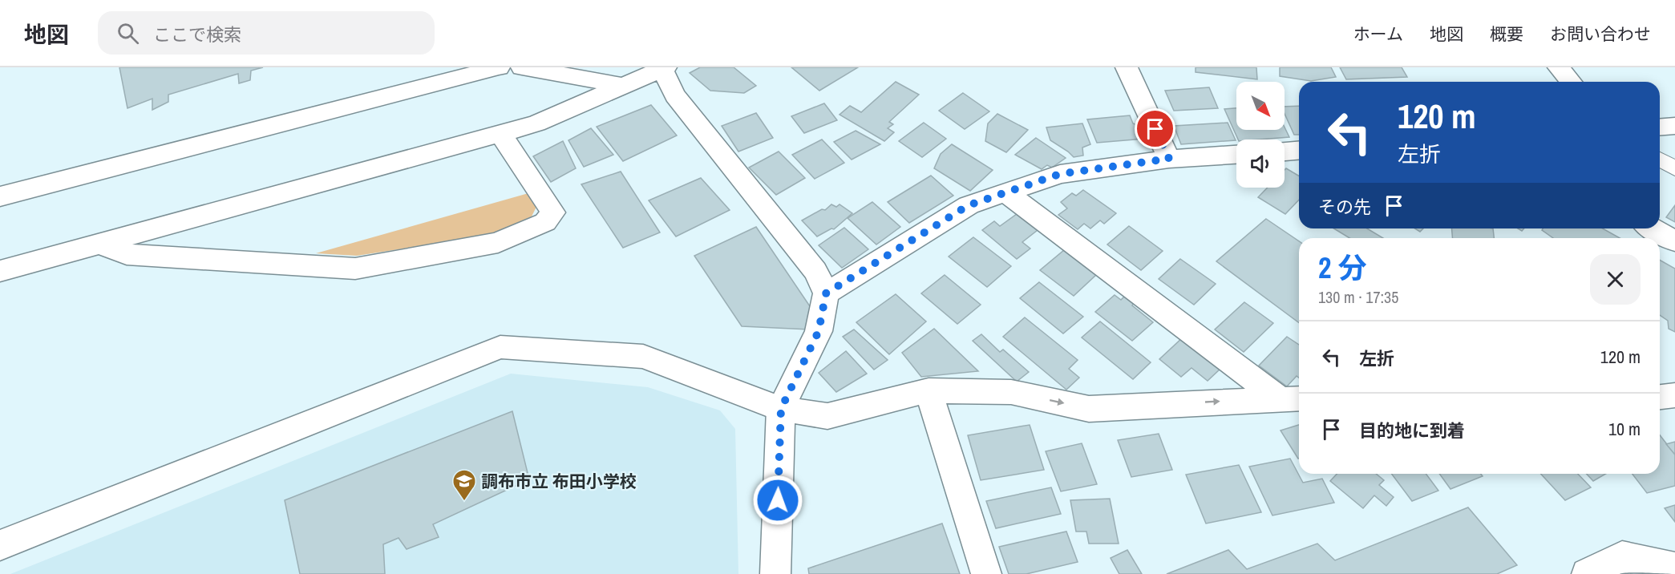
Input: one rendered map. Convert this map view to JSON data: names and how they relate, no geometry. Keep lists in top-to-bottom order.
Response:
{
  "places": {
    "school or university": ["調布市立 布田小学校"]
  },
  "north": "bottom right",
  "page": {
    "header": "地図",
    "search": "ここで検索",
    "nav": [
      "ホーム",
      "地図",
      "概要",
      "お問い合わせ"
    ],
    "turn": ["120 m", "左折"],
    "then": "その先",
    "heading": ["2 分", "130 m · 17:35"],
    "list": [
      {
        "name": "左折",
        "value": "120 m"
      },
      {
        "name": "目的地に到着",
        "value": "10 m"
      }
    ]
  }
}
